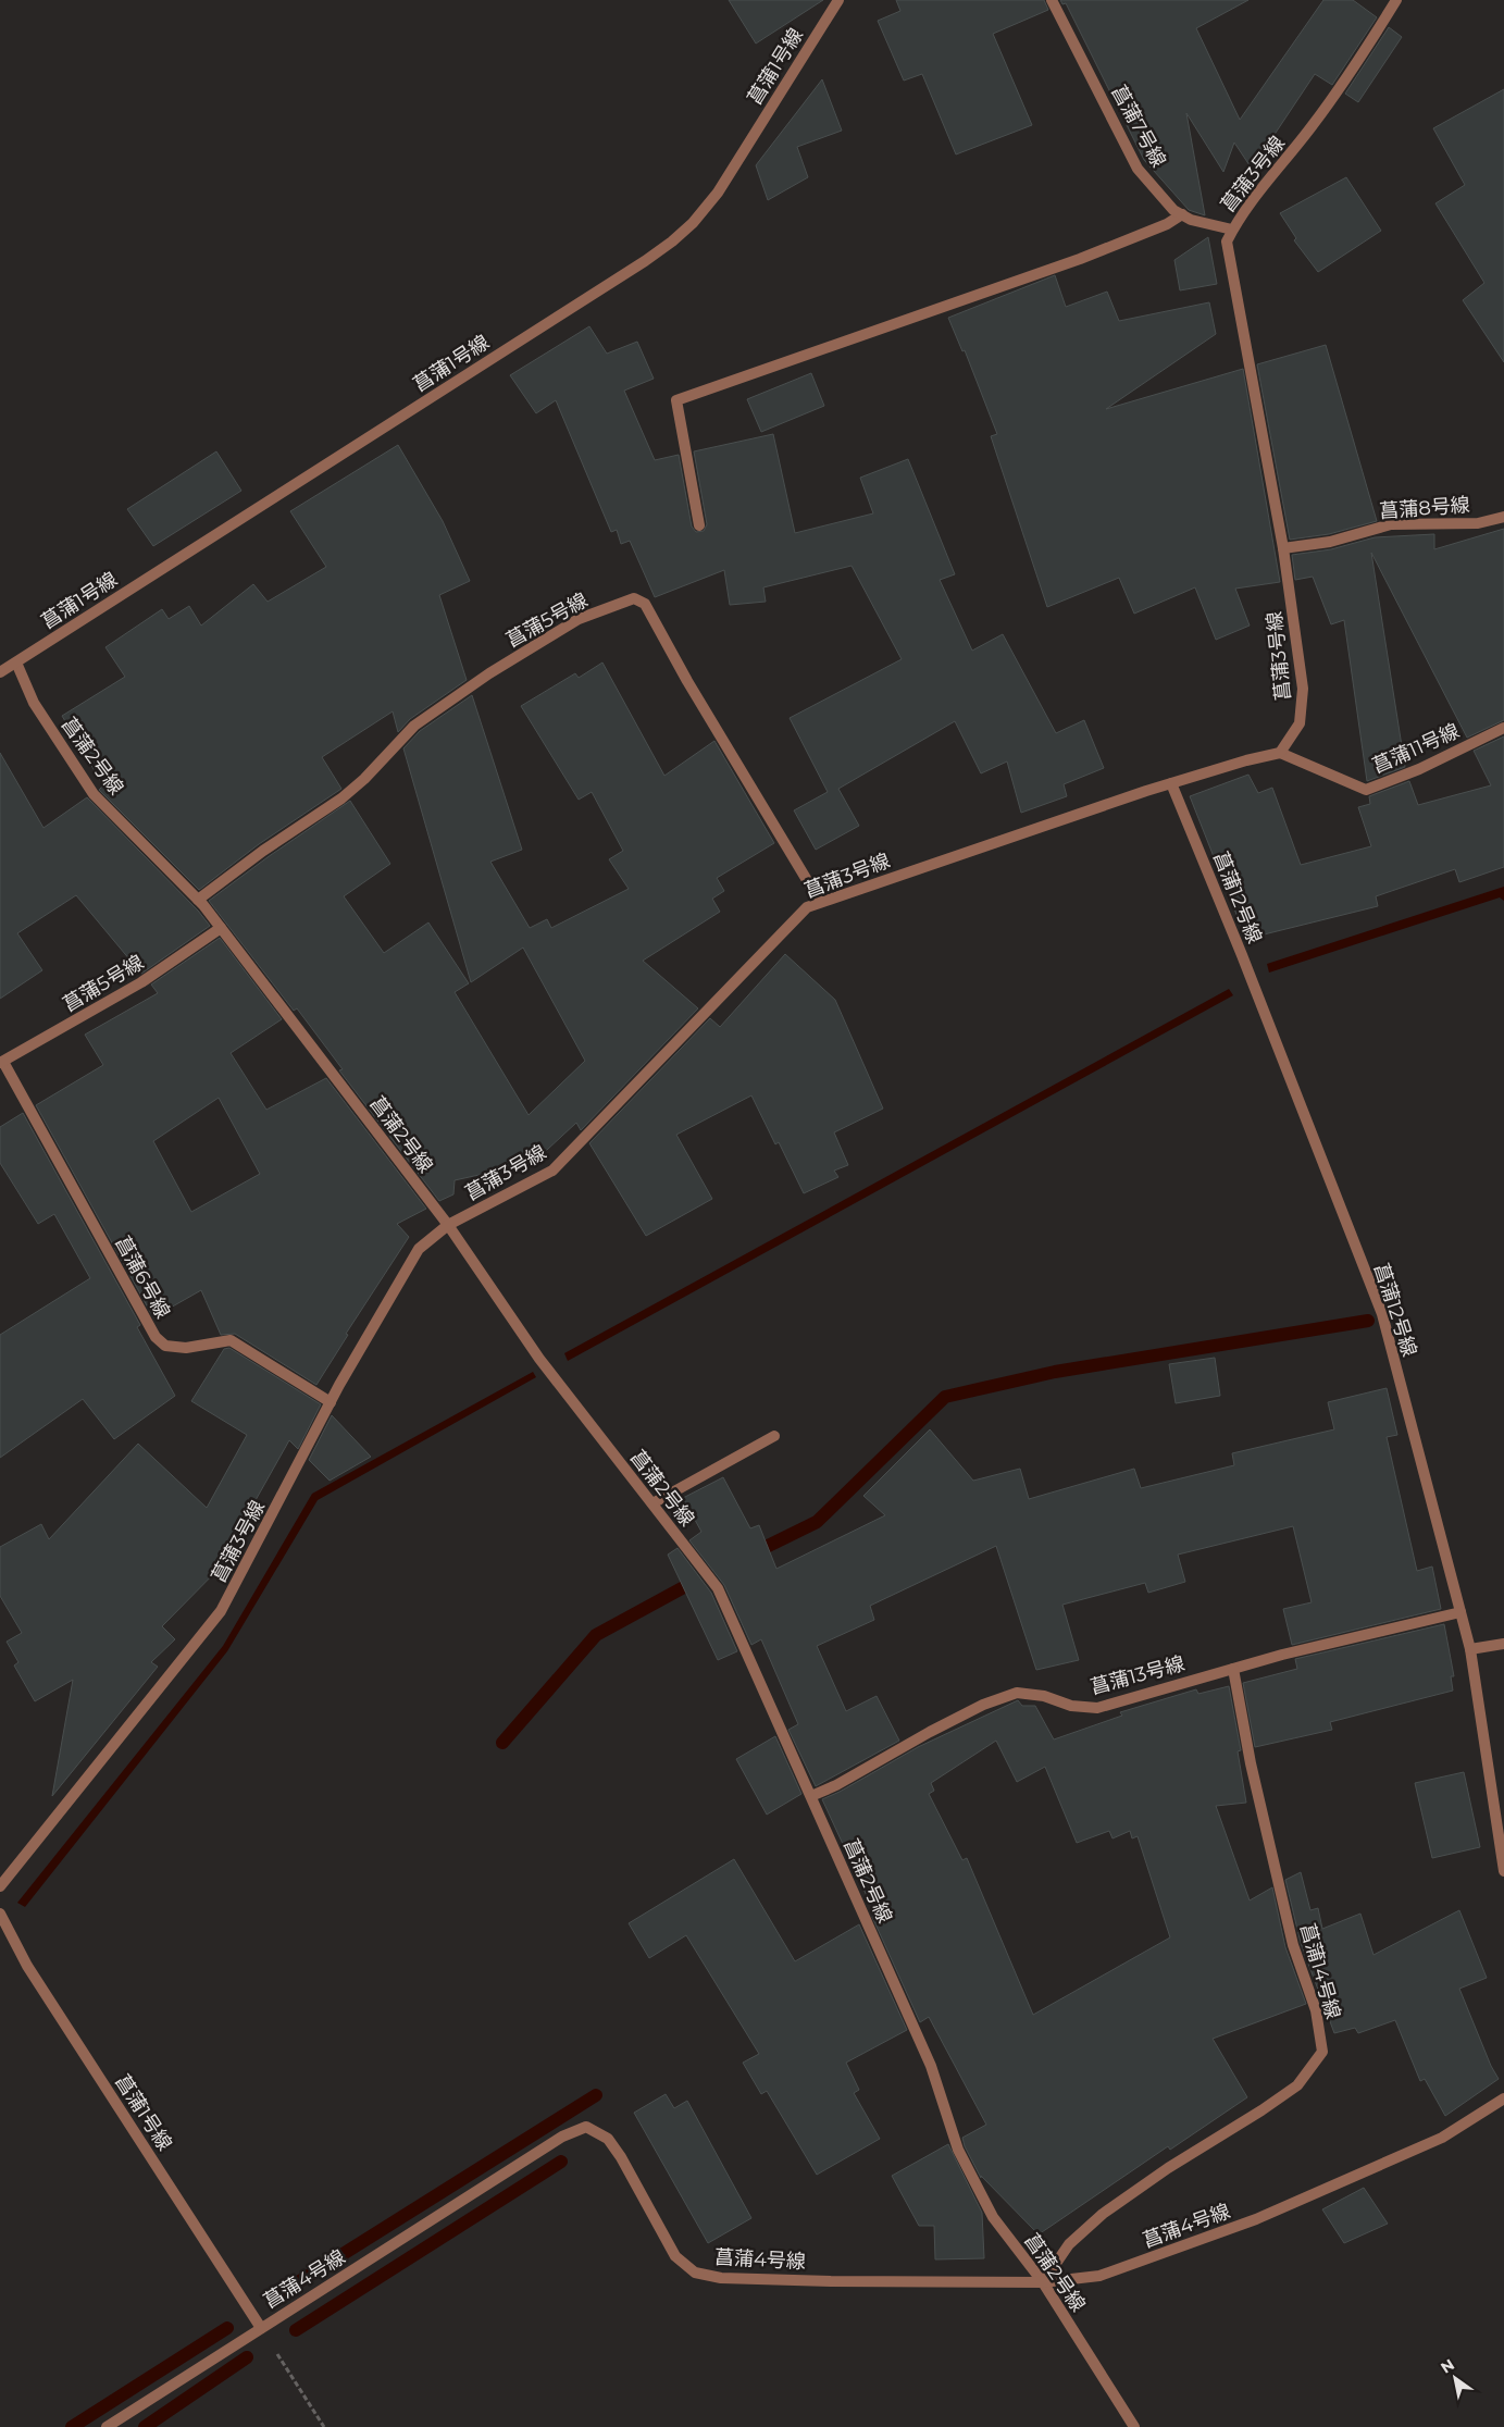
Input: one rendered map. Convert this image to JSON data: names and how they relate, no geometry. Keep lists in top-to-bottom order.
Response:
{
  "streets": {
    "street": [
      "菖蒲1号線",
      "菖蒲7号線",
      "菖蒲3号線",
      "菖蒲8号線",
      "菖蒲5号線",
      "菖蒲11号線",
      "菖蒲2号線",
      "菖蒲12号線",
      "菖蒲6号線",
      "菖蒲13号線",
      "菖蒲14号線",
      "菖蒲4号線"
    ]
  },
  "crossings": [
    ["菖蒲1号線", "菖蒲2号線"],
    ["菖蒲1号線", "菖蒲4号線"],
    ["菖蒲7号線", "菖蒲3号線"],
    ["菖蒲3号線", "菖蒲8号線"],
    ["菖蒲3号線", "菖蒲5号線"],
    ["菖蒲3号線", "菖蒲11号線"],
    ["菖蒲3号線", "菖蒲2号線"],
    ["菖蒲3号線", "菖蒲12号線"],
    ["菖蒲3号線", "菖蒲6号線"],
    ["菖蒲5号線", "菖蒲2号線"],
    ["菖蒲5号線", "菖蒲6号線"],
    ["菖蒲2号線", "菖蒲13号線"],
    ["菖蒲2号線", "菖蒲14号線"],
    ["菖蒲2号線", "菖蒲4号線"],
    ["菖蒲12号線", "菖蒲13号線"],
    ["菖蒲13号線", "菖蒲14号線"],
    ["菖蒲14号線", "菖蒲4号線"]
  ],
  "north": "top left"
}
